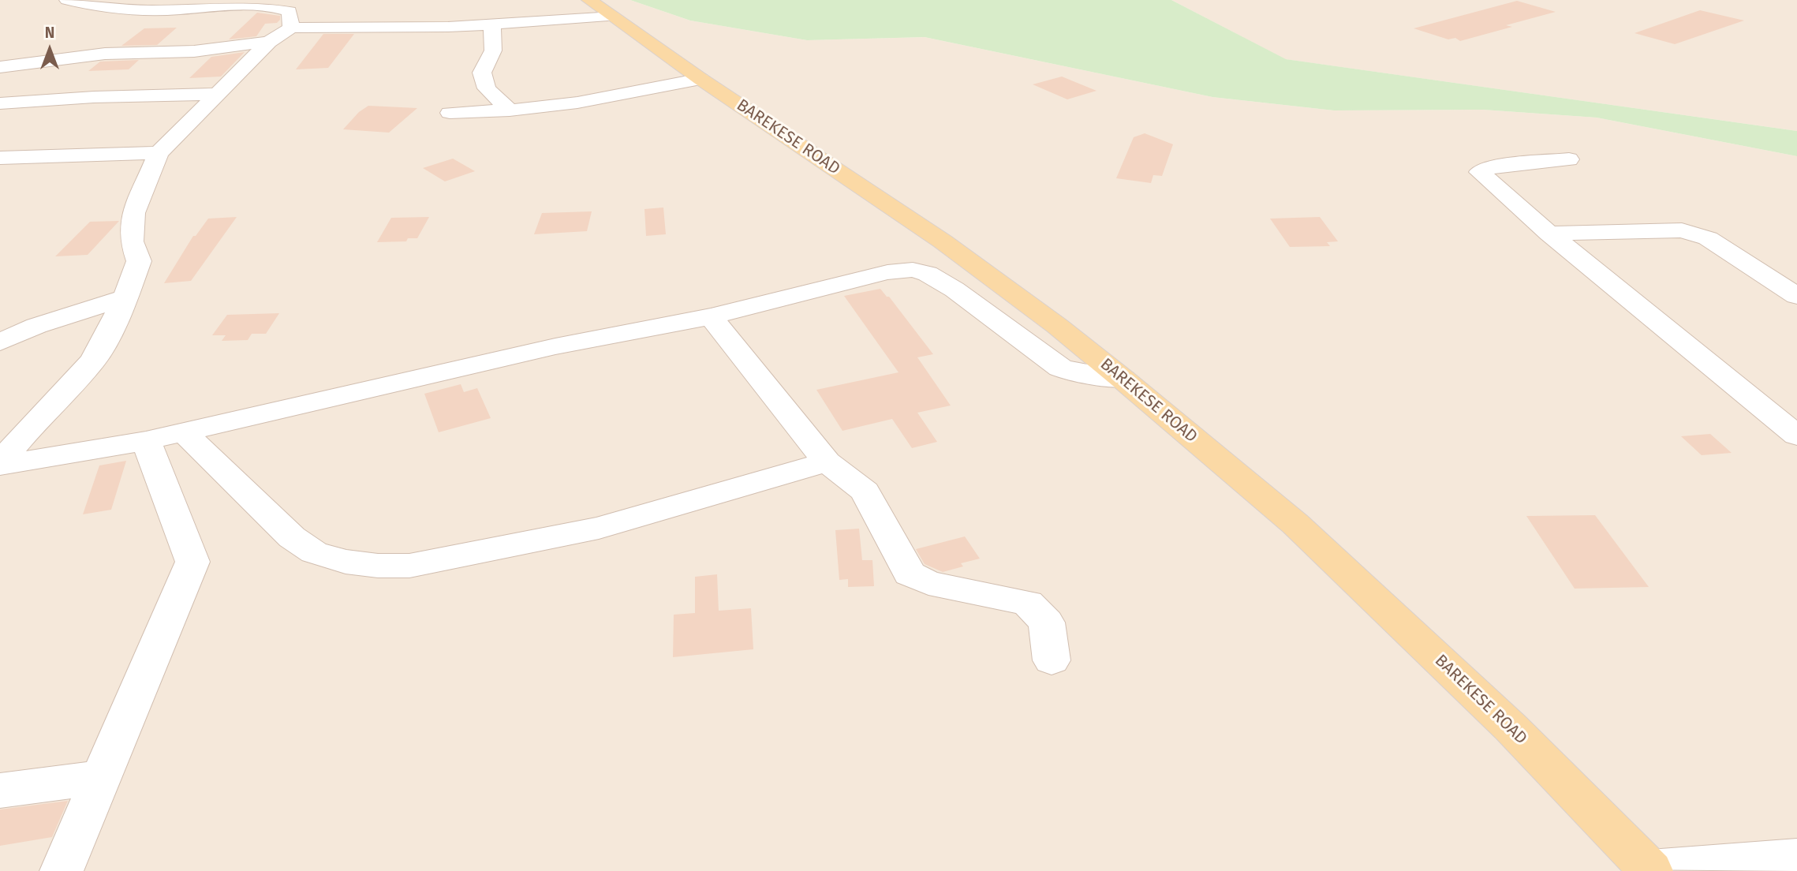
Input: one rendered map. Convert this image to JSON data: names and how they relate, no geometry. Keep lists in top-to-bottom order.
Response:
{
  "streets": {
    "main road": ["BAREKESE ROAD"]
  },
  "north": "top"
}
